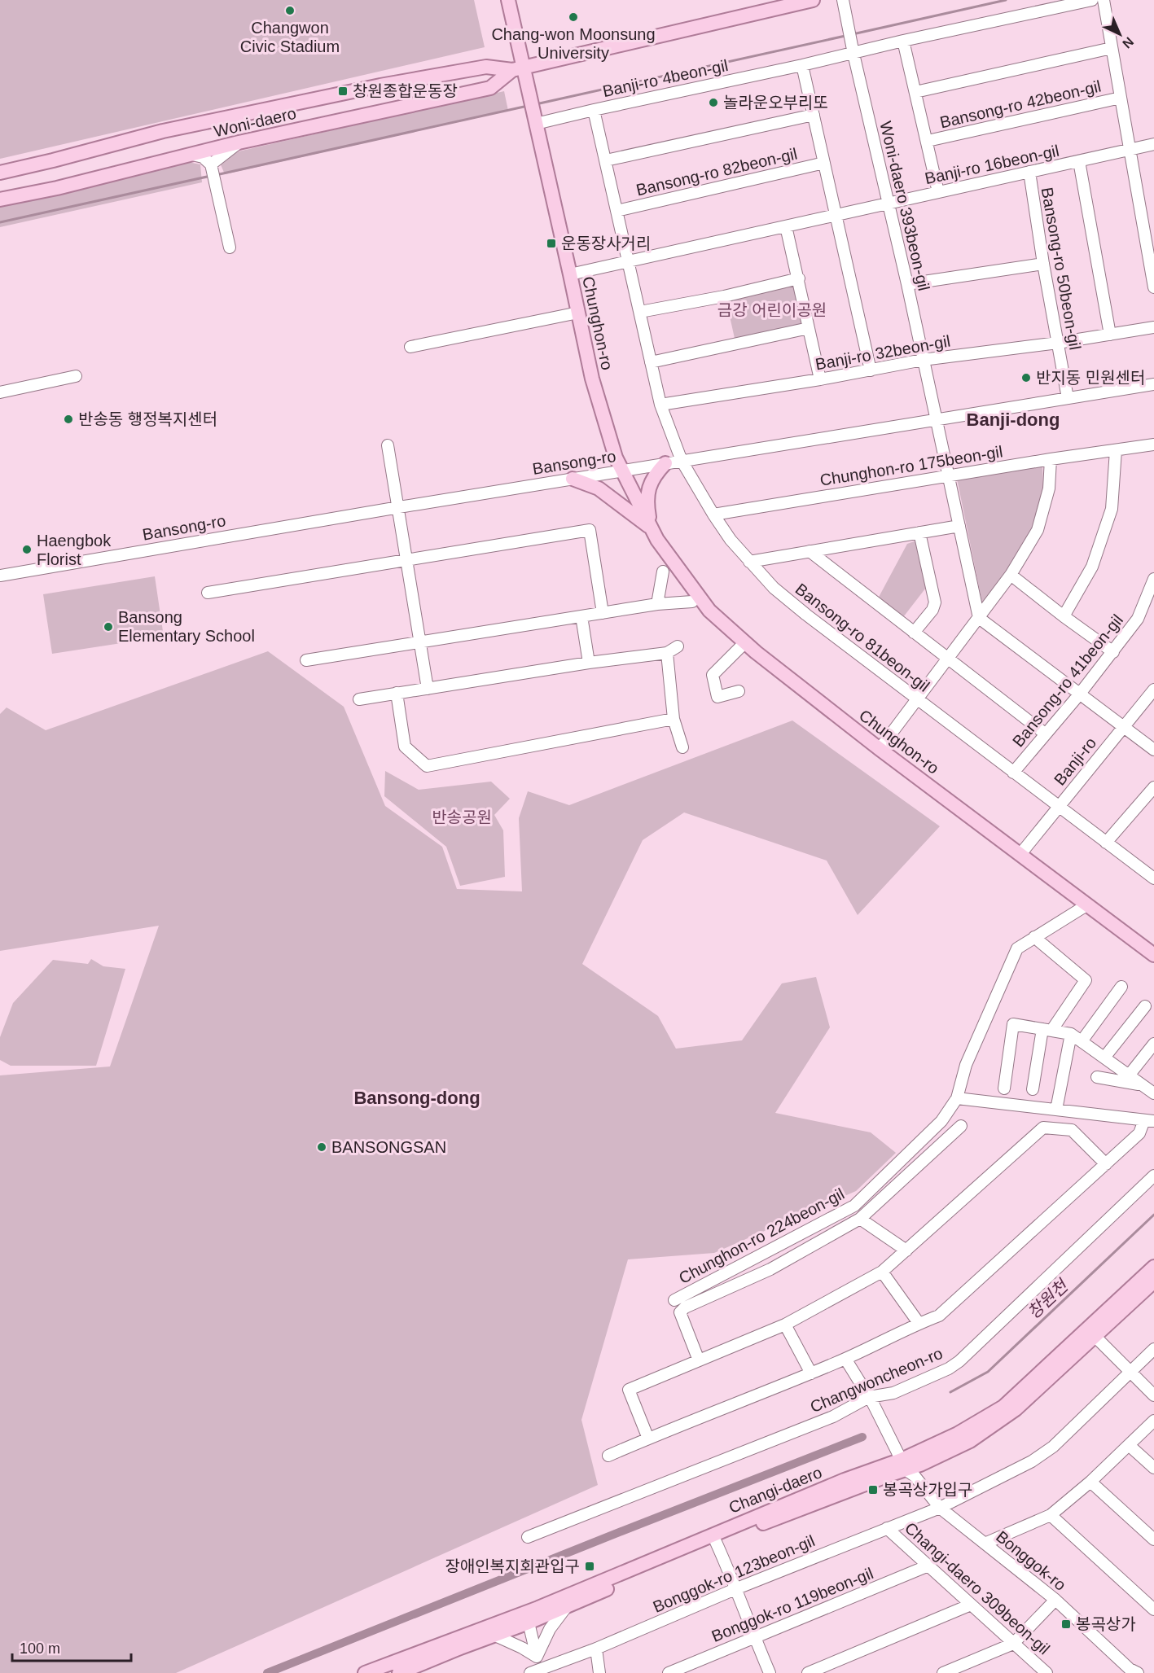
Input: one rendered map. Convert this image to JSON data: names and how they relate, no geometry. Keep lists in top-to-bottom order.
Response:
{
  "streets": {
    "main road": ["Woni-daero", "Chunghon-ro", "Changi-daero"],
    "street": [
      "Banji-ro 4beon-gil",
      "Bansong-ro 42beon-gil",
      "Banji-ro 16beon-gil",
      "Bansong-ro 82beon-gil",
      "Woni-daero 393beon-gil",
      "Bansong-ro 50beon-gil",
      "Banji-ro 32beon-gil",
      "Bansong-ro",
      "Chunghon-ro 175beon-gil",
      "Bansong-ro 81beon-gil",
      "Bansong-ro 41beon-gil",
      "Banji-ro",
      "Chunghon-ro 224beon-gil",
      "Changwoncheon-ro",
      "Bonggok-ro",
      "Bonggok-ro 123beon-gil",
      "Changi-daero 309beon-gil",
      "Bonggok-ro 119beon-gil"
    ]
  },
  "crossings": [
    ["Banji-ro 4beon-gil", "Bansong-ro 82beon-gil"],
    ["Banji-ro 4beon-gil", "Woni-daero 393beon-gil"],
    ["Banji-ro 4beon-gil", "Chunghon-ro"],
    ["Bansong-ro 42beon-gil", "Banji-ro 16beon-gil"],
    ["Woni-daero", "Chunghon-ro"],
    ["Banji-ro 16beon-gil", "Bansong-ro 82beon-gil"],
    ["Banji-ro 16beon-gil", "Woni-daero 393beon-gil"],
    ["Banji-ro 16beon-gil", "Bansong-ro 50beon-gil"],
    ["Banji-ro 16beon-gil", "Chunghon-ro"],
    ["Bansong-ro 82beon-gil", "Banji-ro 32beon-gil"],
    ["Bansong-ro 82beon-gil", "Bansong-ro"],
    ["Bansong-ro 82beon-gil", "Bansong-ro 81beon-gil"],
    ["Woni-daero 393beon-gil", "Banji-ro 32beon-gil"],
    ["Woni-daero 393beon-gil", "Bansong-ro"],
    ["Woni-daero 393beon-gil", "Chunghon-ro 175beon-gil"],
    ["Bansong-ro 50beon-gil", "Banji-ro 32beon-gil"],
    ["Bansong-ro 50beon-gil", "Bansong-ro"],
    ["Chunghon-ro", "Bansong-ro"],
    ["Chunghon-ro", "Banji-ro"],
    ["Chunghon-ro", "Chunghon-ro 224beon-gil"],
    ["Bansong-ro", "Bansong-ro 81beon-gil"],
    ["Chunghon-ro 175beon-gil", "Bansong-ro 81beon-gil"],
    ["Bansong-ro 81beon-gil", "Bansong-ro 41beon-gil"],
    ["Bansong-ro 81beon-gil", "Banji-ro"],
    ["Changwoncheon-ro", "Bonggok-ro"],
    ["Changi-daero", "Bonggok-ro"],
    ["Bonggok-ro", "Bonggok-ro 123beon-gil"],
    ["Bonggok-ro 123beon-gil", "Changi-daero 309beon-gil"],
    ["Changi-daero 309beon-gil", "Bonggok-ro 119beon-gil"]
  ],
  "districts": ["Banji-dong", "Bansong-dong"],
  "water": ["창원천"],
  "parks": ["금강 어린이공원", "반송공원"],
  "places": {
    "other": [
      "Changwon Civic Stadium",
      "Chang-won Moonsung University",
      "놀라운오부리또",
      "반지동 민원센터",
      "반송동 행정복지센터",
      "Haengbok Florist",
      "Bansong Elementary School",
      "BANSONGSAN"
    ],
    "transit": [
      "창원종합운동장",
      "운동장사거리",
      "봉곡상가입구",
      "장애인복지회관입구",
      "봉곡상가"
    ]
  },
  "scale_bar": "100 m",
  "north": "bottom right"
}
